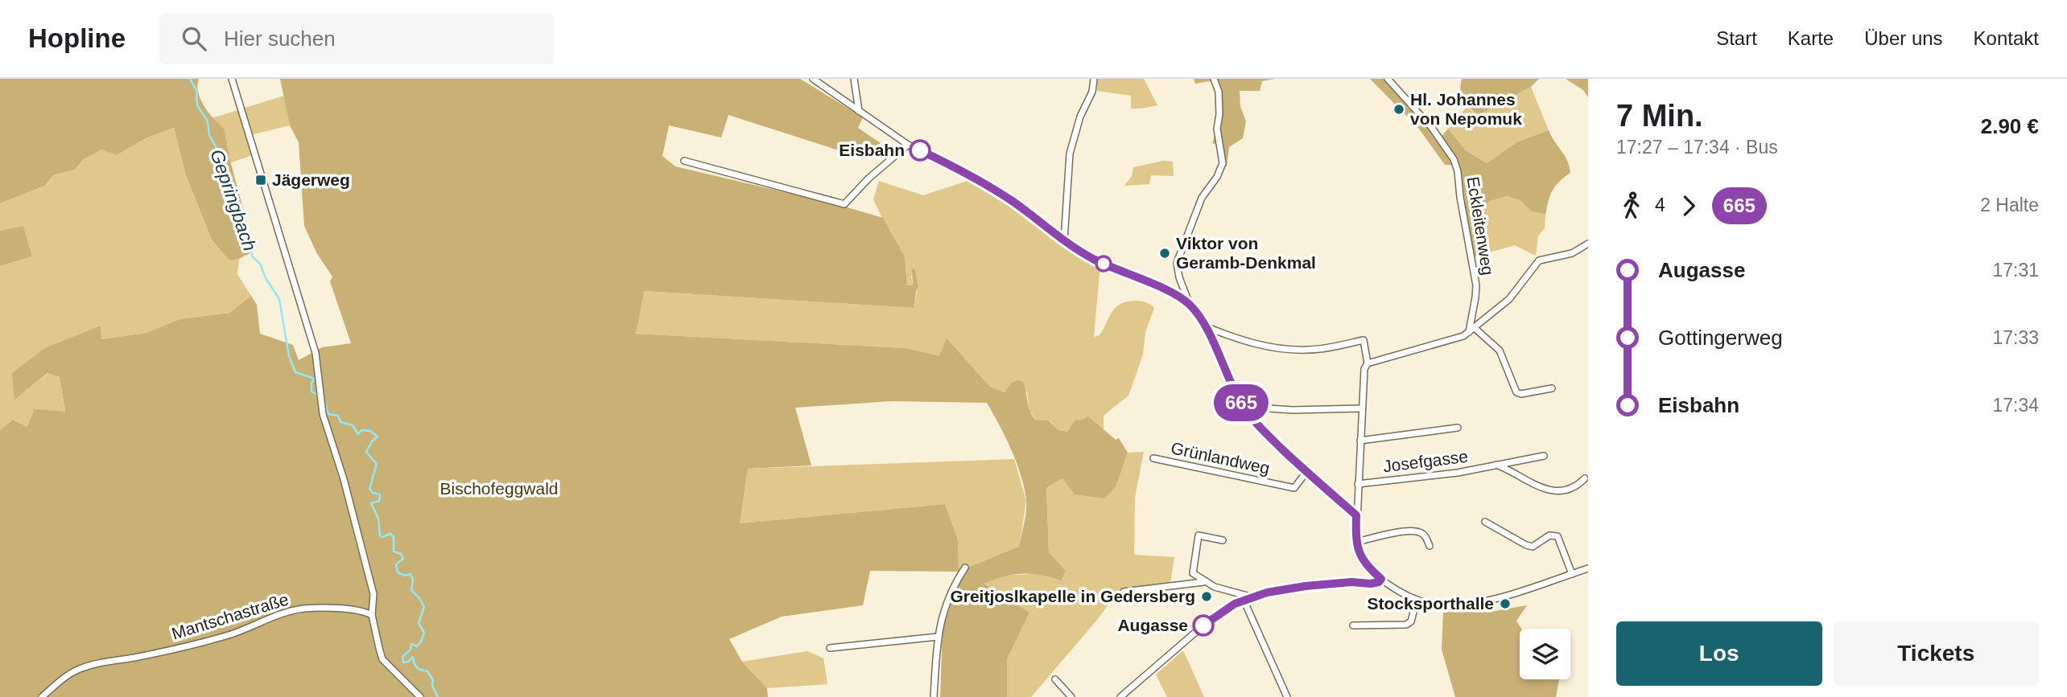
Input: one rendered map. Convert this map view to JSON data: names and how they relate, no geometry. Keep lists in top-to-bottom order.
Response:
{
  "streets": {
    "street": [
      "Eckleitenweg",
      "Grünlandweg",
      "Josefgasse",
      "Mantschastraße"
    ]
  },
  "water": ["Gepringbach"],
  "parks": ["Bischofeggwald"],
  "places": {
    "other": [
      "Hl. Johannes von Nepomuk",
      "Eisbahn",
      "Viktor von Geramb-Denkmal",
      "Greitjoslkapelle in Gedersberg",
      "Stocksporthalle",
      "Augasse"
    ],
    "transit": ["Jägerweg"]
  },
  "lines": ["bus line 665"],
  "page": {
    "header": "Hopline",
    "search": "Hier suchen",
    "nav": [
      "Start",
      "Karte",
      "Über uns",
      "Kontakt"
    ],
    "on_map": "665",
    "heading": ["7 Min.", "17:27 – 17:34 · Bus", "2.90 €"],
    "legs": ["4", "665", "2 Halte"],
    "list": [
      {
        "name": "Augasse",
        "value": "17:31"
      },
      {
        "name": "Gottingerweg",
        "value": "17:33"
      },
      {
        "name": "Eisbahn",
        "value": "17:34"
      }
    ],
    "buttons": ["Los", "Tickets"]
  }
}
